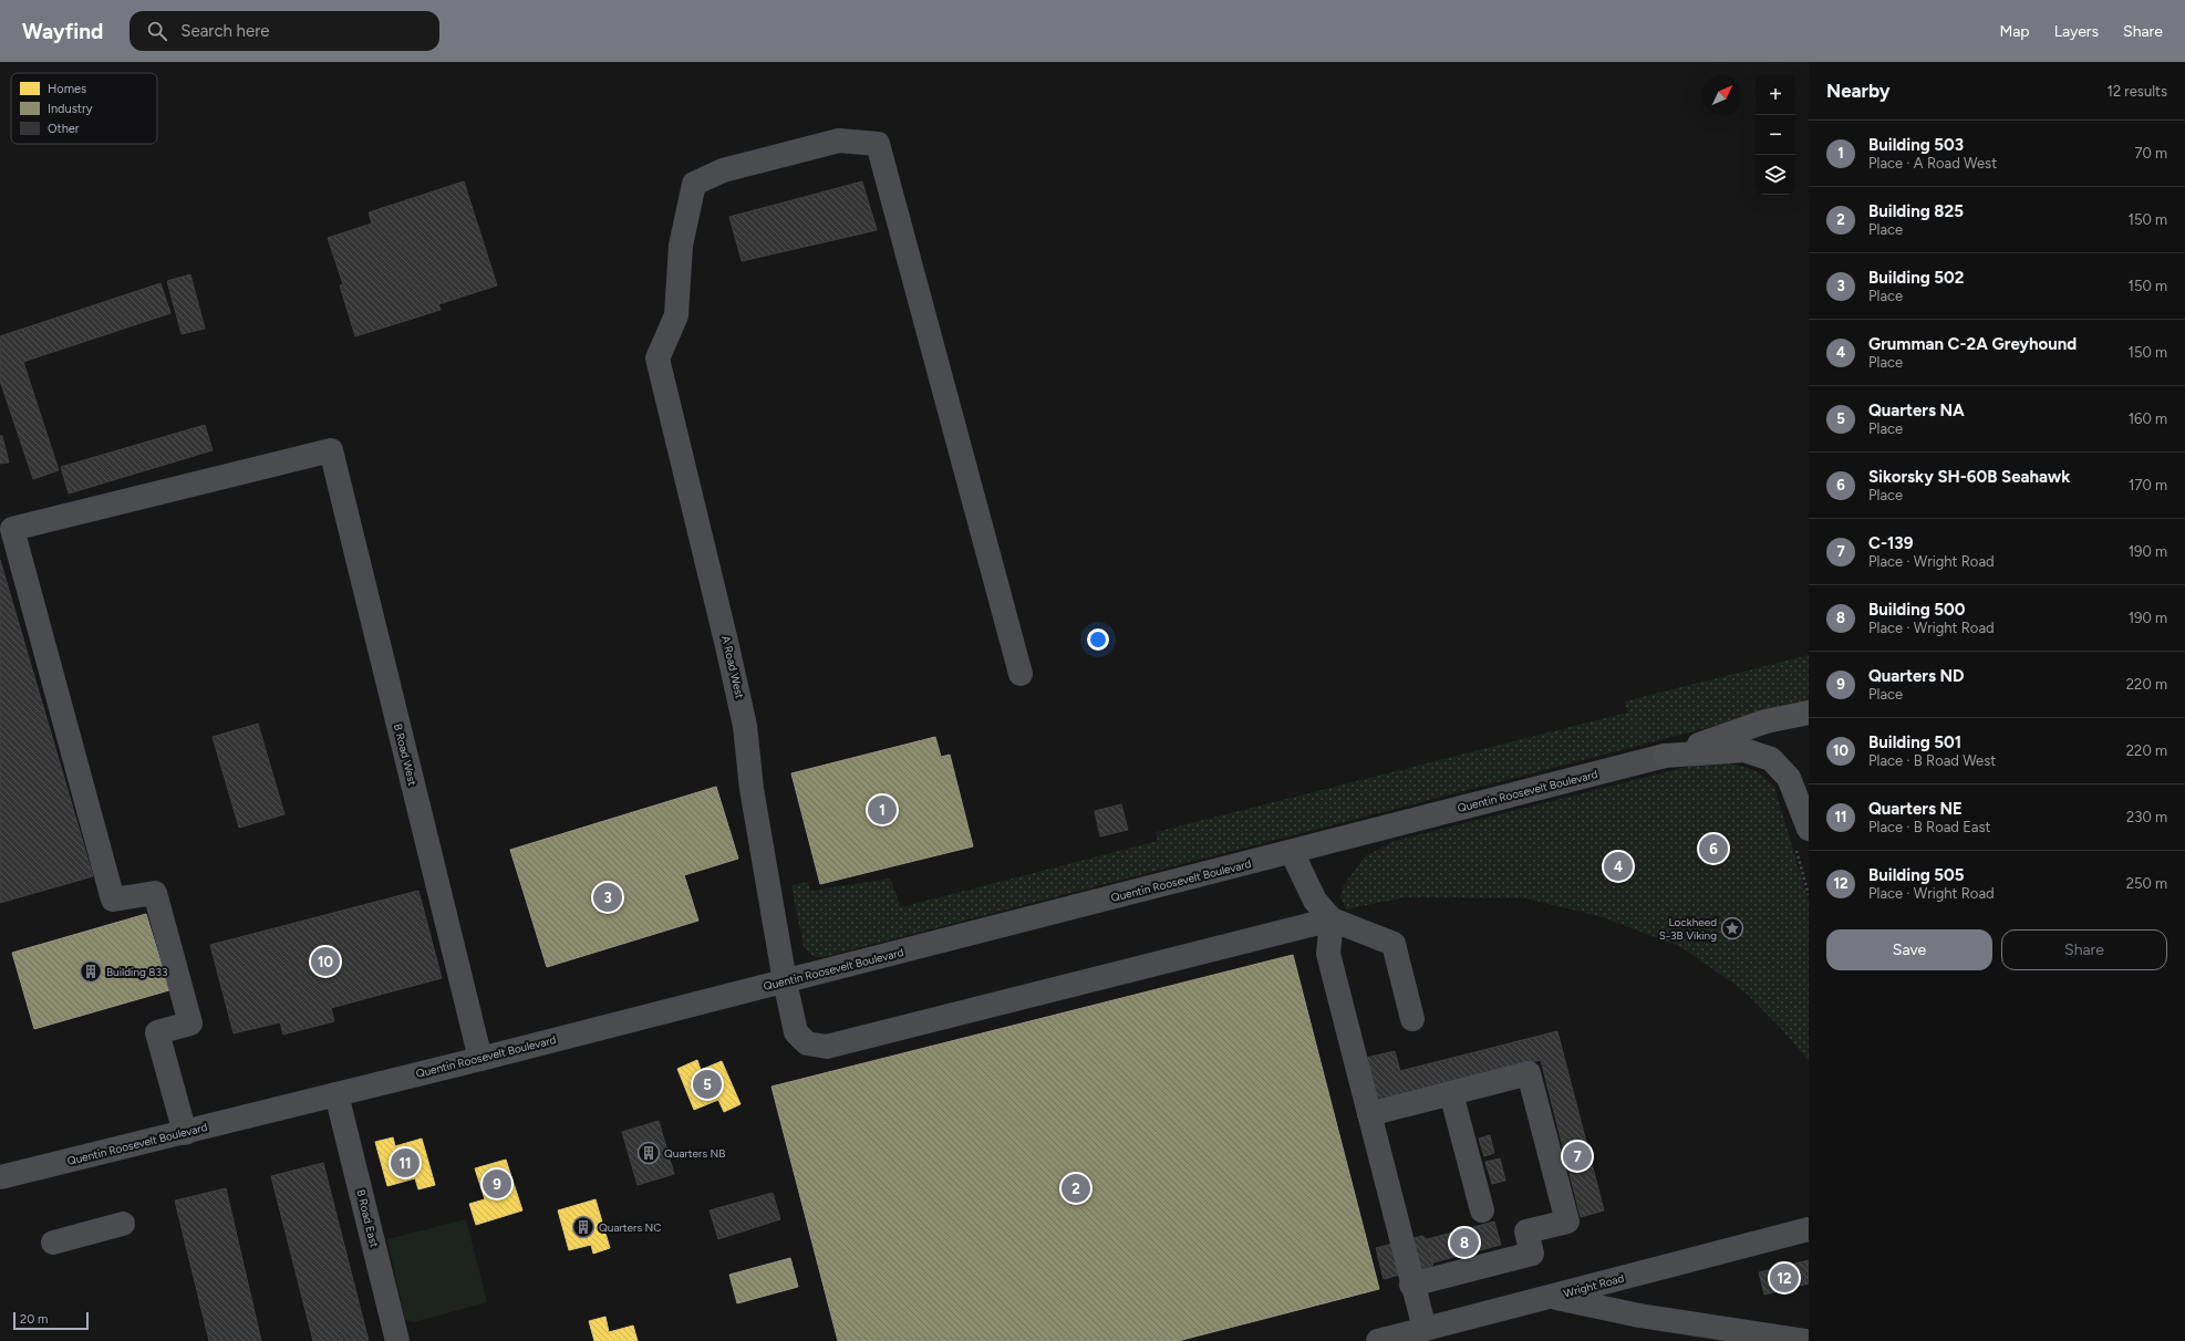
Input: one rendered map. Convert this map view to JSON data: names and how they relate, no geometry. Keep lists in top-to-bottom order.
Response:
{
  "streets": {
    "street": [
      "A Road West",
      "B Road West",
      "Quentin Roosevelt Boulevard",
      "B Road East",
      "Wright Road"
    ]
  },
  "crossings": [
    ["A Road West", "Quentin Roosevelt Boulevard"],
    ["B Road West", "Quentin Roosevelt Boulevard"],
    ["Quentin Roosevelt Boulevard", "B Road East"]
  ],
  "places": {
    "place": ["Lockheed S-3B Viking"],
    "building": ["Building 833", "Quarters NB", "Quarters NC"]
  },
  "legend": ["Homes", "Industry", "Other"],
  "scale_bar": "20 m",
  "north": "top right",
  "page": {
    "header": "Wayfind",
    "search": "Search here",
    "nav": ["Map", "Layers", "Share"],
    "heading": ["Nearby", "12 results"],
    "map_buttons": ["+", "−"],
    "list": [
      {
        "mark": "1",
        "name": "Building 503",
        "note": "Place · A Road West",
        "value": "70 m"
      },
      {
        "mark": "2",
        "name": "Building 825",
        "note": "Place",
        "value": "150 m"
      },
      {
        "mark": "3",
        "name": "Building 502",
        "note": "Place",
        "value": "150 m"
      },
      {
        "mark": "4",
        "name": "Grumman C-2A Greyhound",
        "note": "Place",
        "value": "150 m"
      },
      {
        "mark": "5",
        "name": "Quarters NA",
        "note": "Place",
        "value": "160 m"
      },
      {
        "mark": "6",
        "name": "Sikorsky SH-60B Seahawk",
        "note": "Place",
        "value": "170 m"
      },
      {
        "mark": "7",
        "name": "C-139",
        "note": "Place · Wright Road",
        "value": "190 m"
      },
      {
        "mark": "8",
        "name": "Building 500",
        "note": "Place · Wright Road",
        "value": "190 m"
      },
      {
        "mark": "9",
        "name": "Quarters ND",
        "note": "Place",
        "value": "220 m"
      },
      {
        "mark": "10",
        "name": "Building 501",
        "note": "Place · B Road West",
        "value": "220 m"
      },
      {
        "mark": "11",
        "name": "Quarters NE",
        "note": "Place · B Road East",
        "value": "230 m"
      },
      {
        "mark": "12",
        "name": "Building 505",
        "note": "Place · Wright Road",
        "value": "250 m"
      }
    ],
    "pins": [
      "1",
      "6",
      "4",
      "3",
      "10",
      "5",
      "7",
      "11",
      "9",
      "2",
      "8",
      "12"
    ],
    "buttons": ["Save", "Share"],
    "scale": "20 m"
  }
}
